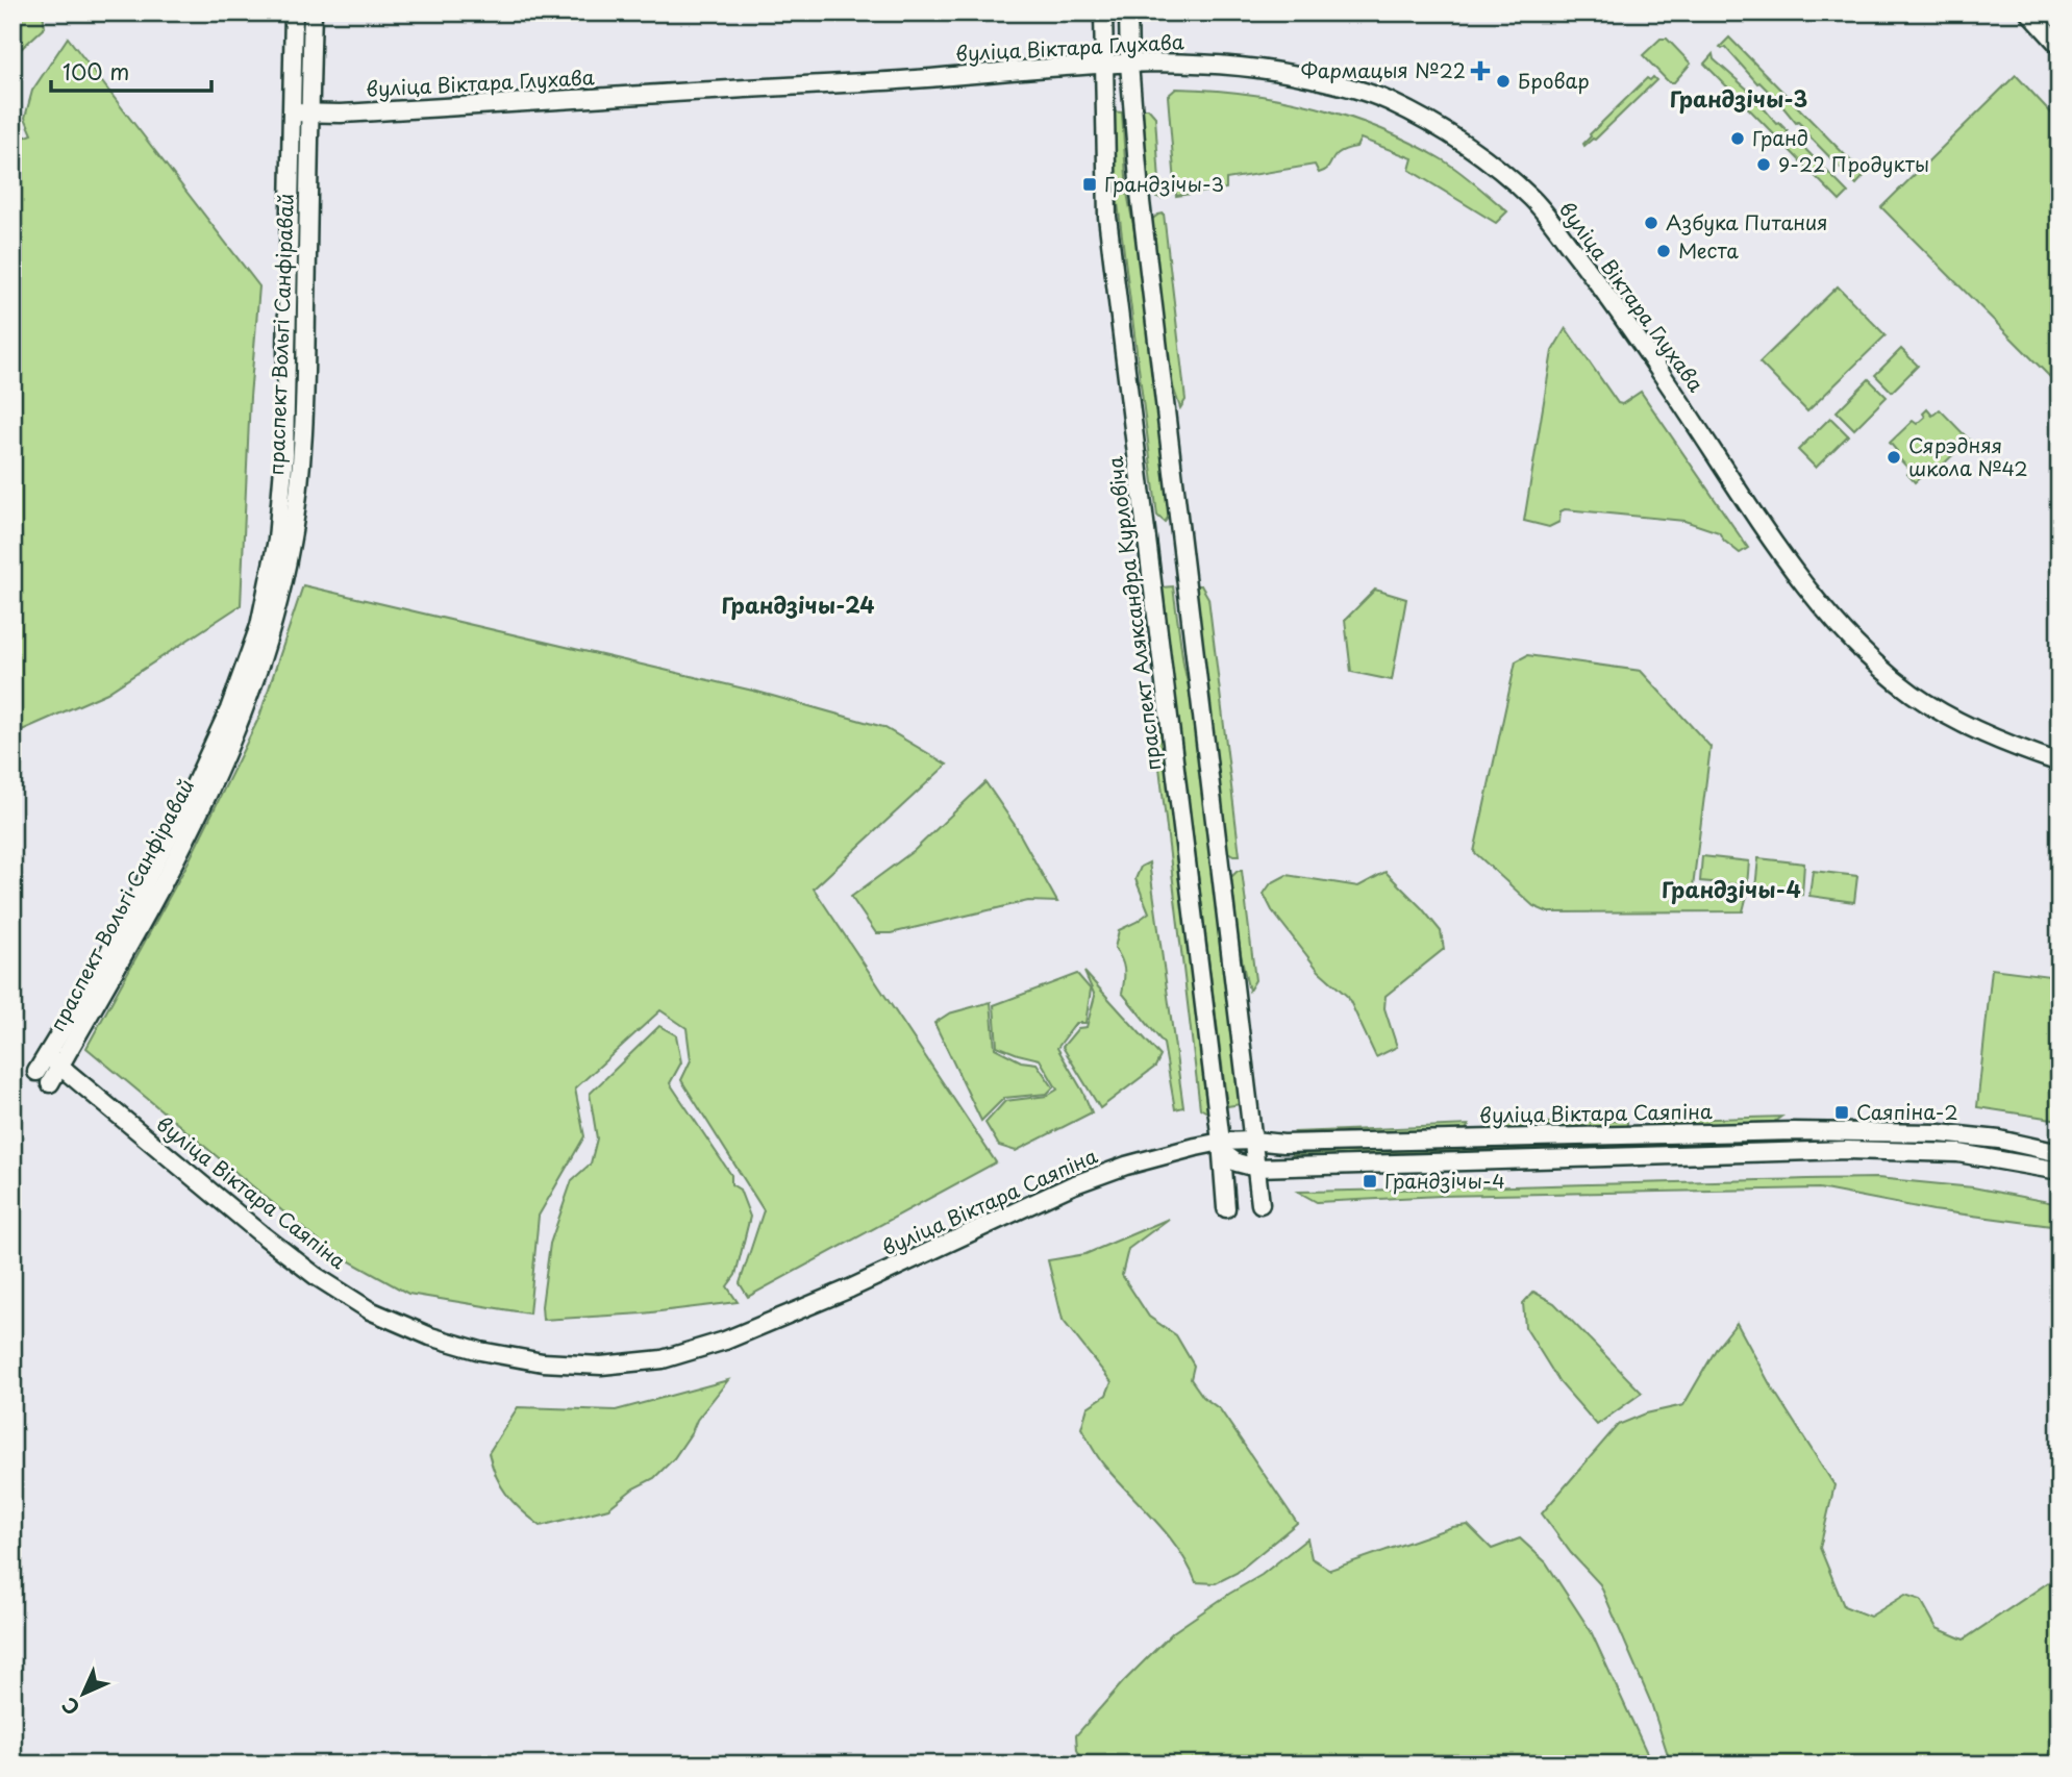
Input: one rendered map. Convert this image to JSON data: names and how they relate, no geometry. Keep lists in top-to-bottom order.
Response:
{
  "streets": {
    "street": [
      "вуліца Віктара Глухава",
      "праспект Вольгі Санфіравай",
      "праспект Аляксандра Курловіча",
      "вуліца Віктара Саяпіна"
    ]
  },
  "crossings": [
    ["вуліца Віктара Глухава", "праспект Вольгі Санфіравай"],
    ["вуліца Віктара Глухава", "праспект Аляксандра Курловіча"],
    ["праспект Вольгі Санфіравай", "вуліца Віктара Саяпіна"],
    ["праспект Аляксандра Курловіча", "вуліца Віктара Саяпіна"]
  ],
  "districts": ["Грандзічы-3", "Грандзічы-24", "Грандзічы-4"],
  "places": {
    "health": ["Фармацыя №22"],
    "other": [
      "Бровар",
      "Гранд",
      "9-22 Продукты",
      "Азбука Питания",
      "Места",
      "Сярэдняя школа №42"
    ],
    "transit": ["Грандзічы-3", "Саяпіна-2", "Грандзічы-4"]
  },
  "scale_bar": "100 m",
  "north": "bottom left"
}
